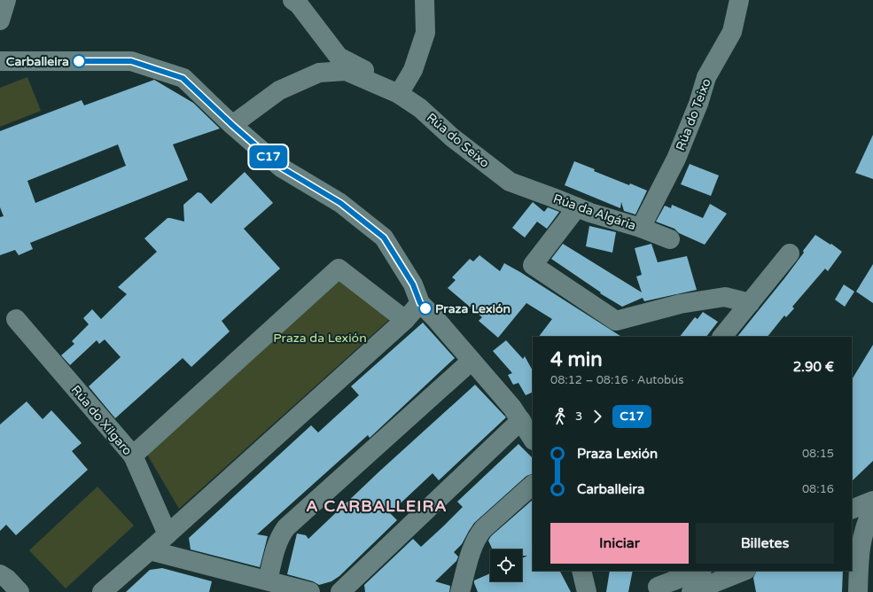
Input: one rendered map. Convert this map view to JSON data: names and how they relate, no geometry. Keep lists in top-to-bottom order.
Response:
{
  "streets": {
    "street": [
      "Rúa do Teixo",
      "Rúa do Seixo",
      "Rúa da Algária",
      "Rúa do Xílgaro"
    ]
  },
  "crossings": [
    ["Rúa do Teixo", "Rúa da Algária"],
    ["Rúa do Seixo", "Rúa da Algária"]
  ],
  "districts": ["A CARBALLEIRA"],
  "parks": ["Praza da Lexión"],
  "places": ["Carballeira", "Praza Lexión"],
  "lines": ["bus line C17"],
  "page": {
    "on_map": "C17",
    "heading": ["4 min", "08:12 – 08:16 · Autobús", "2.90 €"],
    "legs": ["3", "C17"],
    "list": [
      {
        "name": "Praza Lexión",
        "value": "08:15"
      },
      {
        "name": "Carballeira",
        "value": "08:16"
      }
    ],
    "buttons": ["Iniciar", "Billetes"]
  }
}
